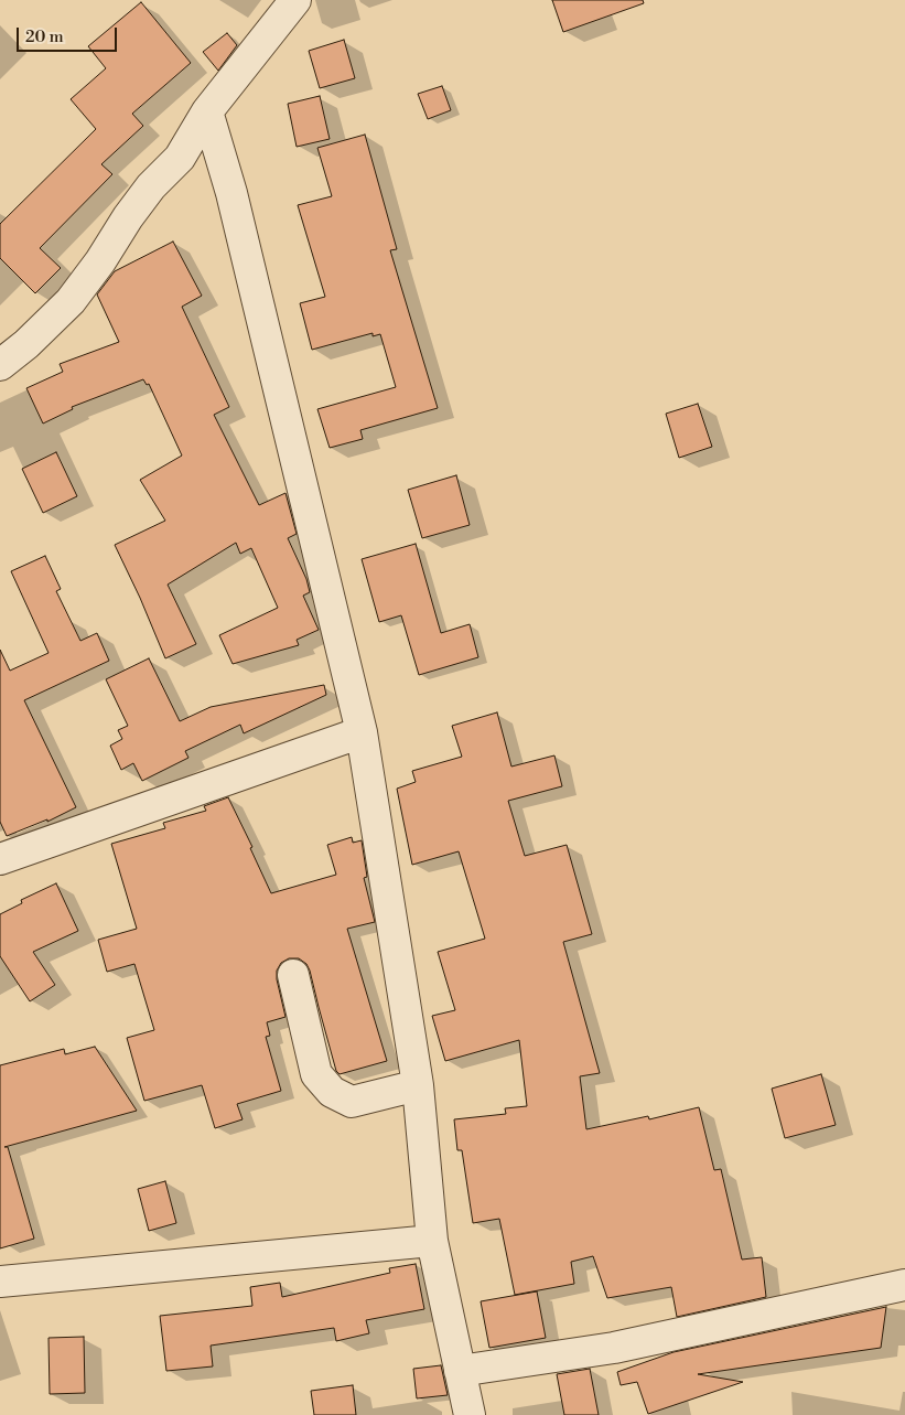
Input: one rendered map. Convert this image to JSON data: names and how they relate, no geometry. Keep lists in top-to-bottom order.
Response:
{
  "scale_bar": "20 m"
}
